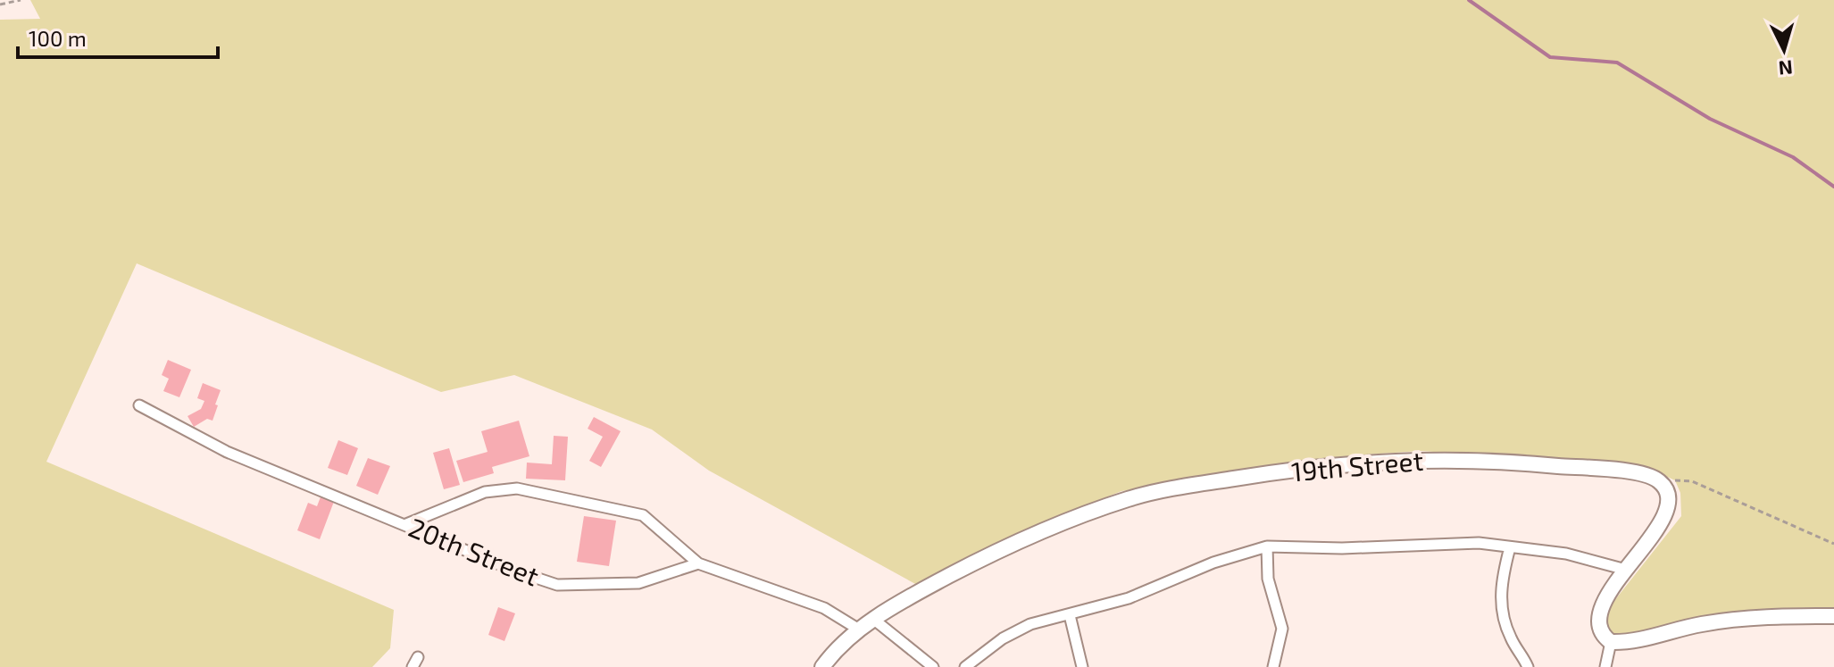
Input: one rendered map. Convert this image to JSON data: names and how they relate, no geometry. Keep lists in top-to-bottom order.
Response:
{
  "streets": {
    "street": ["19th Street", "20th Street"]
  },
  "scale_bar": "100 m",
  "north": "bottom"
}
